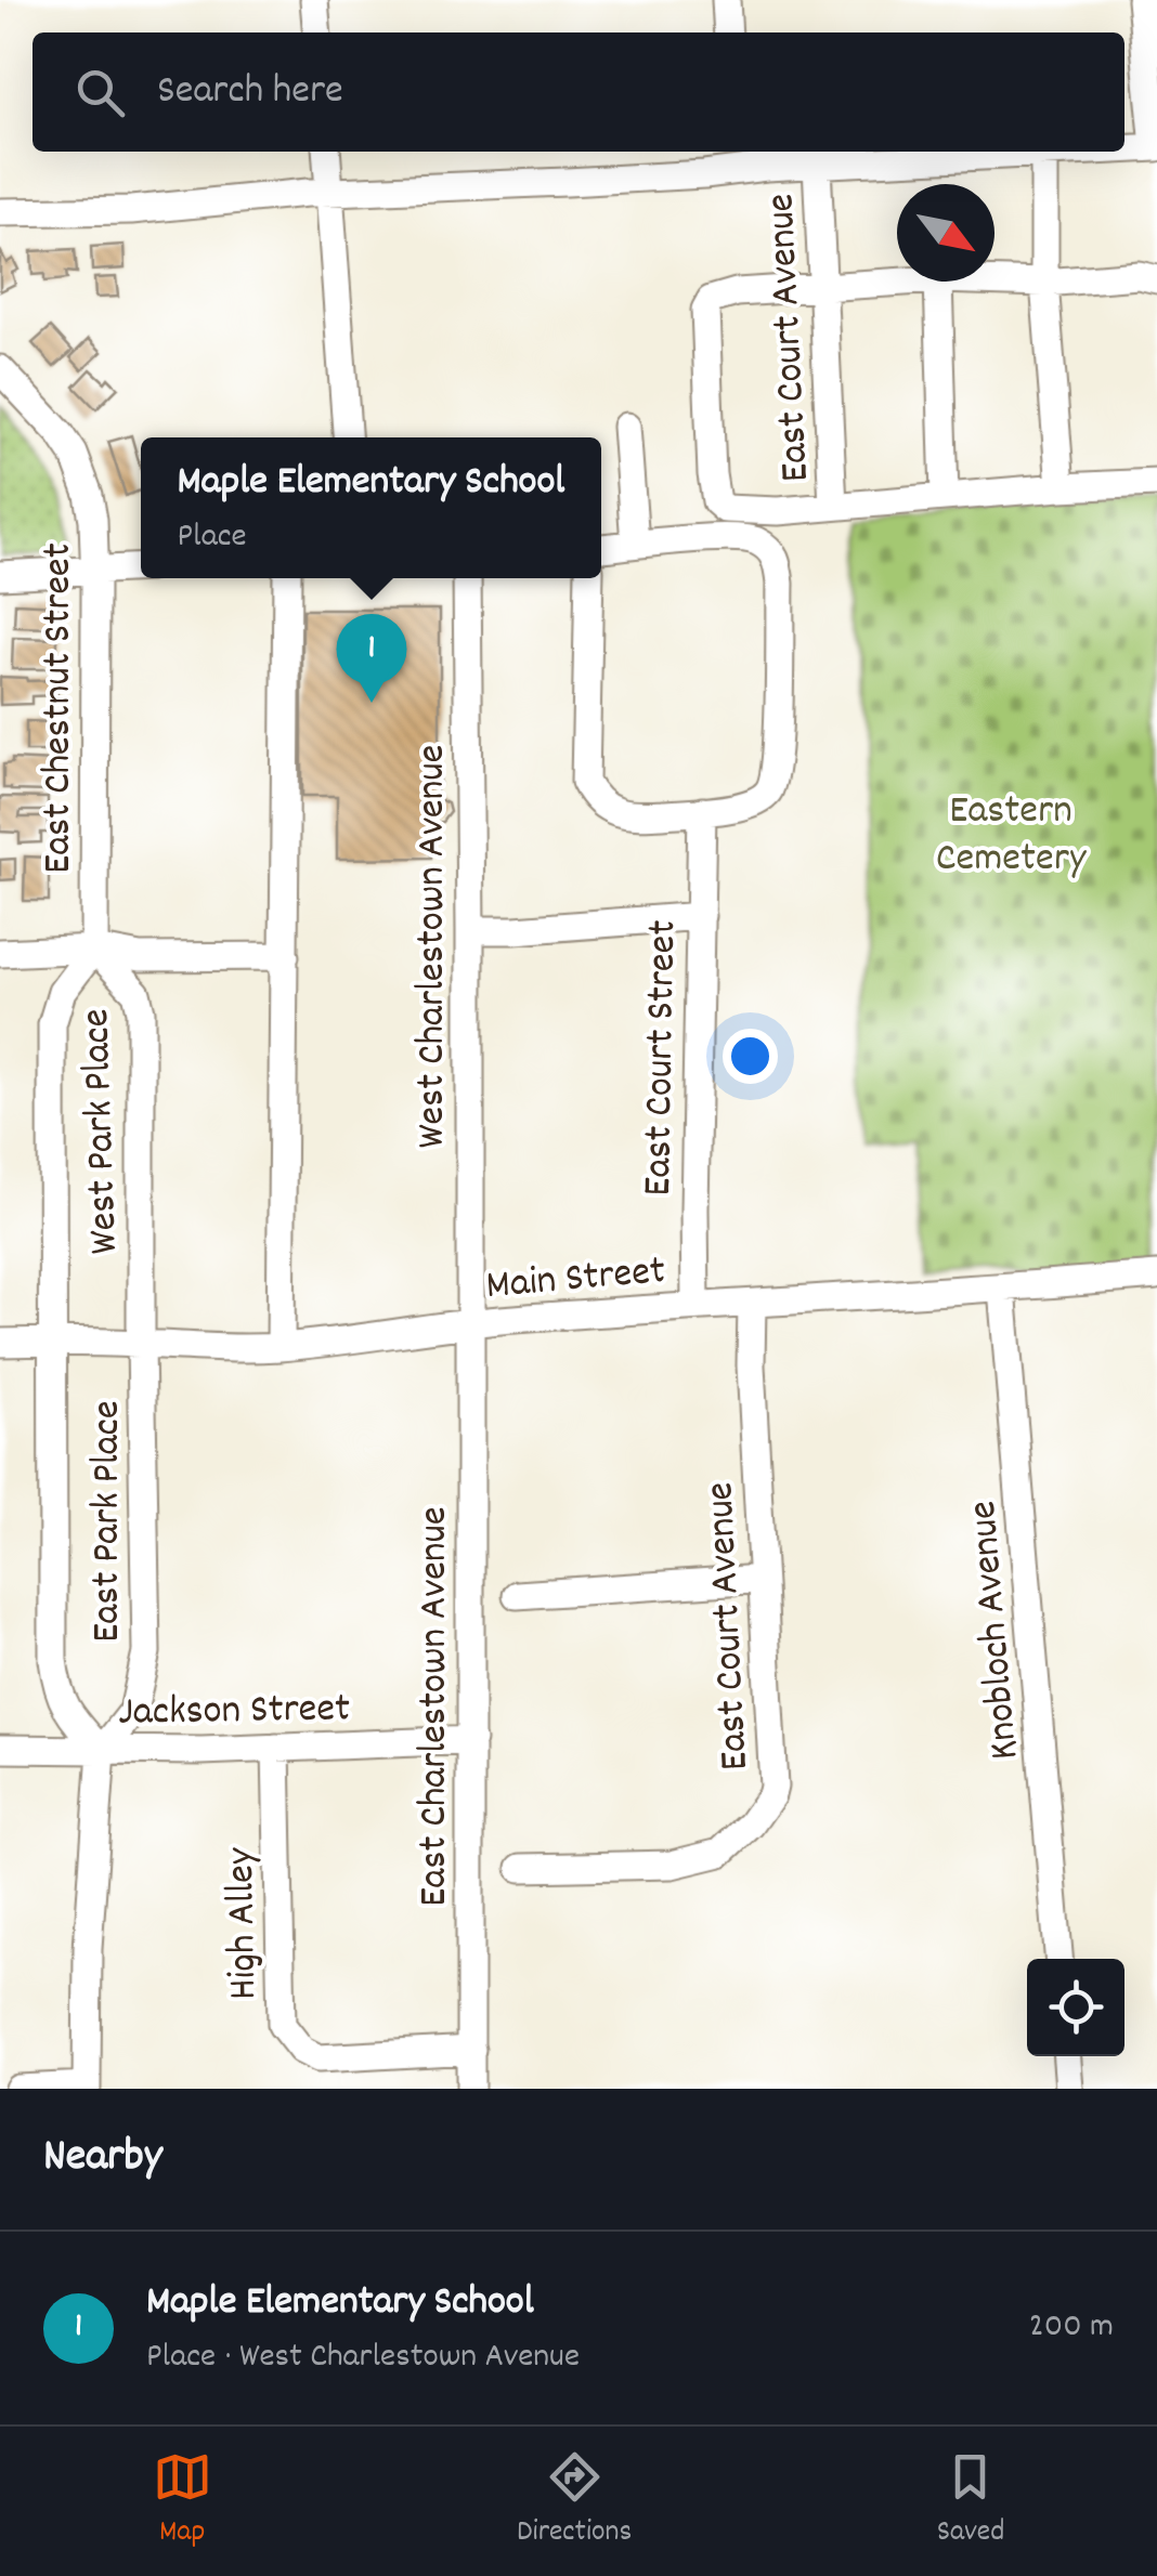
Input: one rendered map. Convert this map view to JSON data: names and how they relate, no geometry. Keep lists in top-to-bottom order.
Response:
{
  "streets": {
    "street": [
      "East Court Avenue",
      "East Chestnut Street",
      "West Charlestown Avenue",
      "East Court Street",
      "West Park Place",
      "Main Street",
      "East Park Place",
      "Knobloch Avenue",
      "Jackson Street",
      "East Charlestown Avenue",
      "High Alley"
    ]
  },
  "crossings": [
    ["East Court Avenue", "Main Street"],
    ["East Chestnut Street", "West Park Place"],
    ["West Charlestown Avenue", "Main Street"],
    ["West Charlestown Avenue", "East Charlestown Avenue"],
    ["East Court Street", "Main Street"],
    ["West Park Place", "Main Street"],
    ["West Park Place", "East Park Place"],
    ["Main Street", "East Park Place"],
    ["Main Street", "Knobloch Avenue"],
    ["Main Street", "East Charlestown Avenue"],
    ["East Park Place", "Jackson Street"],
    ["Jackson Street", "East Charlestown Avenue"],
    ["Jackson Street", "High Alley"],
    ["East Charlestown Avenue", "High Alley"]
  ],
  "parks": ["Eastern Cemetery"],
  "north": "bottom right",
  "page": {
    "search": "Search here",
    "popup": ["Maple Elementary School", "Place"],
    "pins": "1",
    "heading": "Nearby",
    "list": [
      {
        "mark": "1",
        "name": "Maple Elementary School",
        "note": "Place · West Charlestown Avenue",
        "value": "200 m"
      }
    ],
    "nav": ["Map", "Directions", "Saved"]
  }
}
